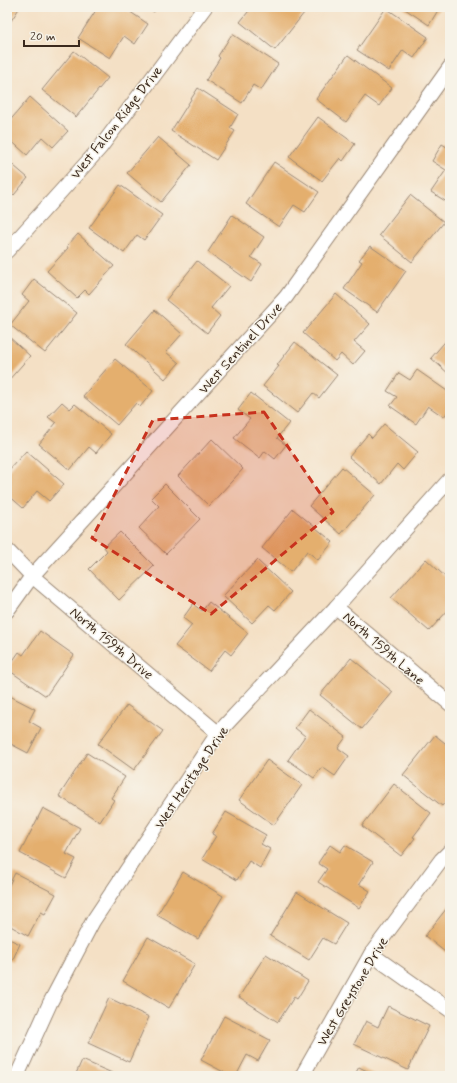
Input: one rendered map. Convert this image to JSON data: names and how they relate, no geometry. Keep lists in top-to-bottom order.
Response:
{
  "streets": {
    "street": [
      "West Falcon Ridge Drive",
      "West Sentinel Drive",
      "North 159th Drive",
      "North 159th Lane",
      "West Heritage Drive",
      "West Greystone Drive"
    ]
  },
  "crossings": [
    ["West Sentinel Drive", "North 159th Drive"],
    ["North 159th Drive", "West Heritage Drive"],
    ["North 159th Lane", "West Heritage Drive"]
  ],
  "scale_bar": "20 m"
}
